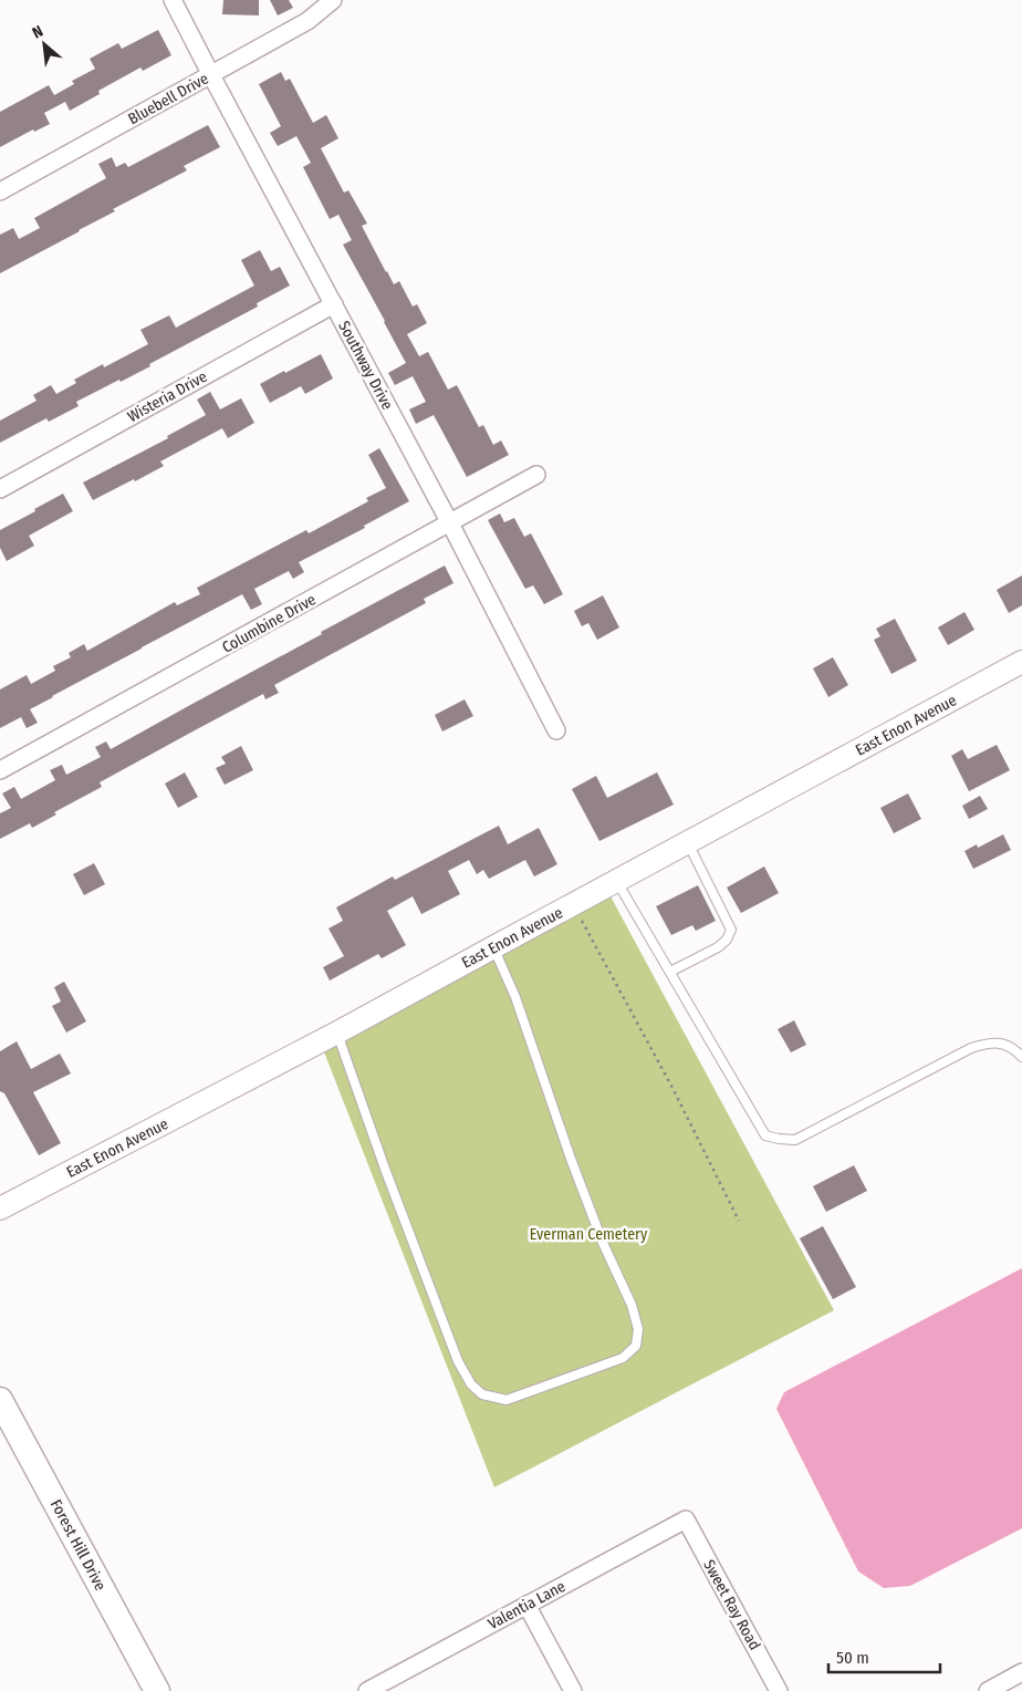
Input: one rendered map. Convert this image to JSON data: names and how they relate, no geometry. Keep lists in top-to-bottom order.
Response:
{
  "streets": {
    "main road": ["Forest Hill Drive"],
    "street": [
      "Bluebell Drive",
      "Southway Drive",
      "Wisteria Drive",
      "Columbine Drive",
      "East Enon Avenue",
      "Valentia Lane",
      "Sweet Ray Road"
    ]
  },
  "crossings": [
    ["Bluebell Drive", "Southway Drive"],
    ["Southway Drive", "Wisteria Drive"],
    ["Southway Drive", "Columbine Drive"],
    ["Valentia Lane", "Sweet Ray Road"]
  ],
  "parks": ["Everman Cemetery"],
  "scale_bar": "50 m",
  "north": "top left"
}
